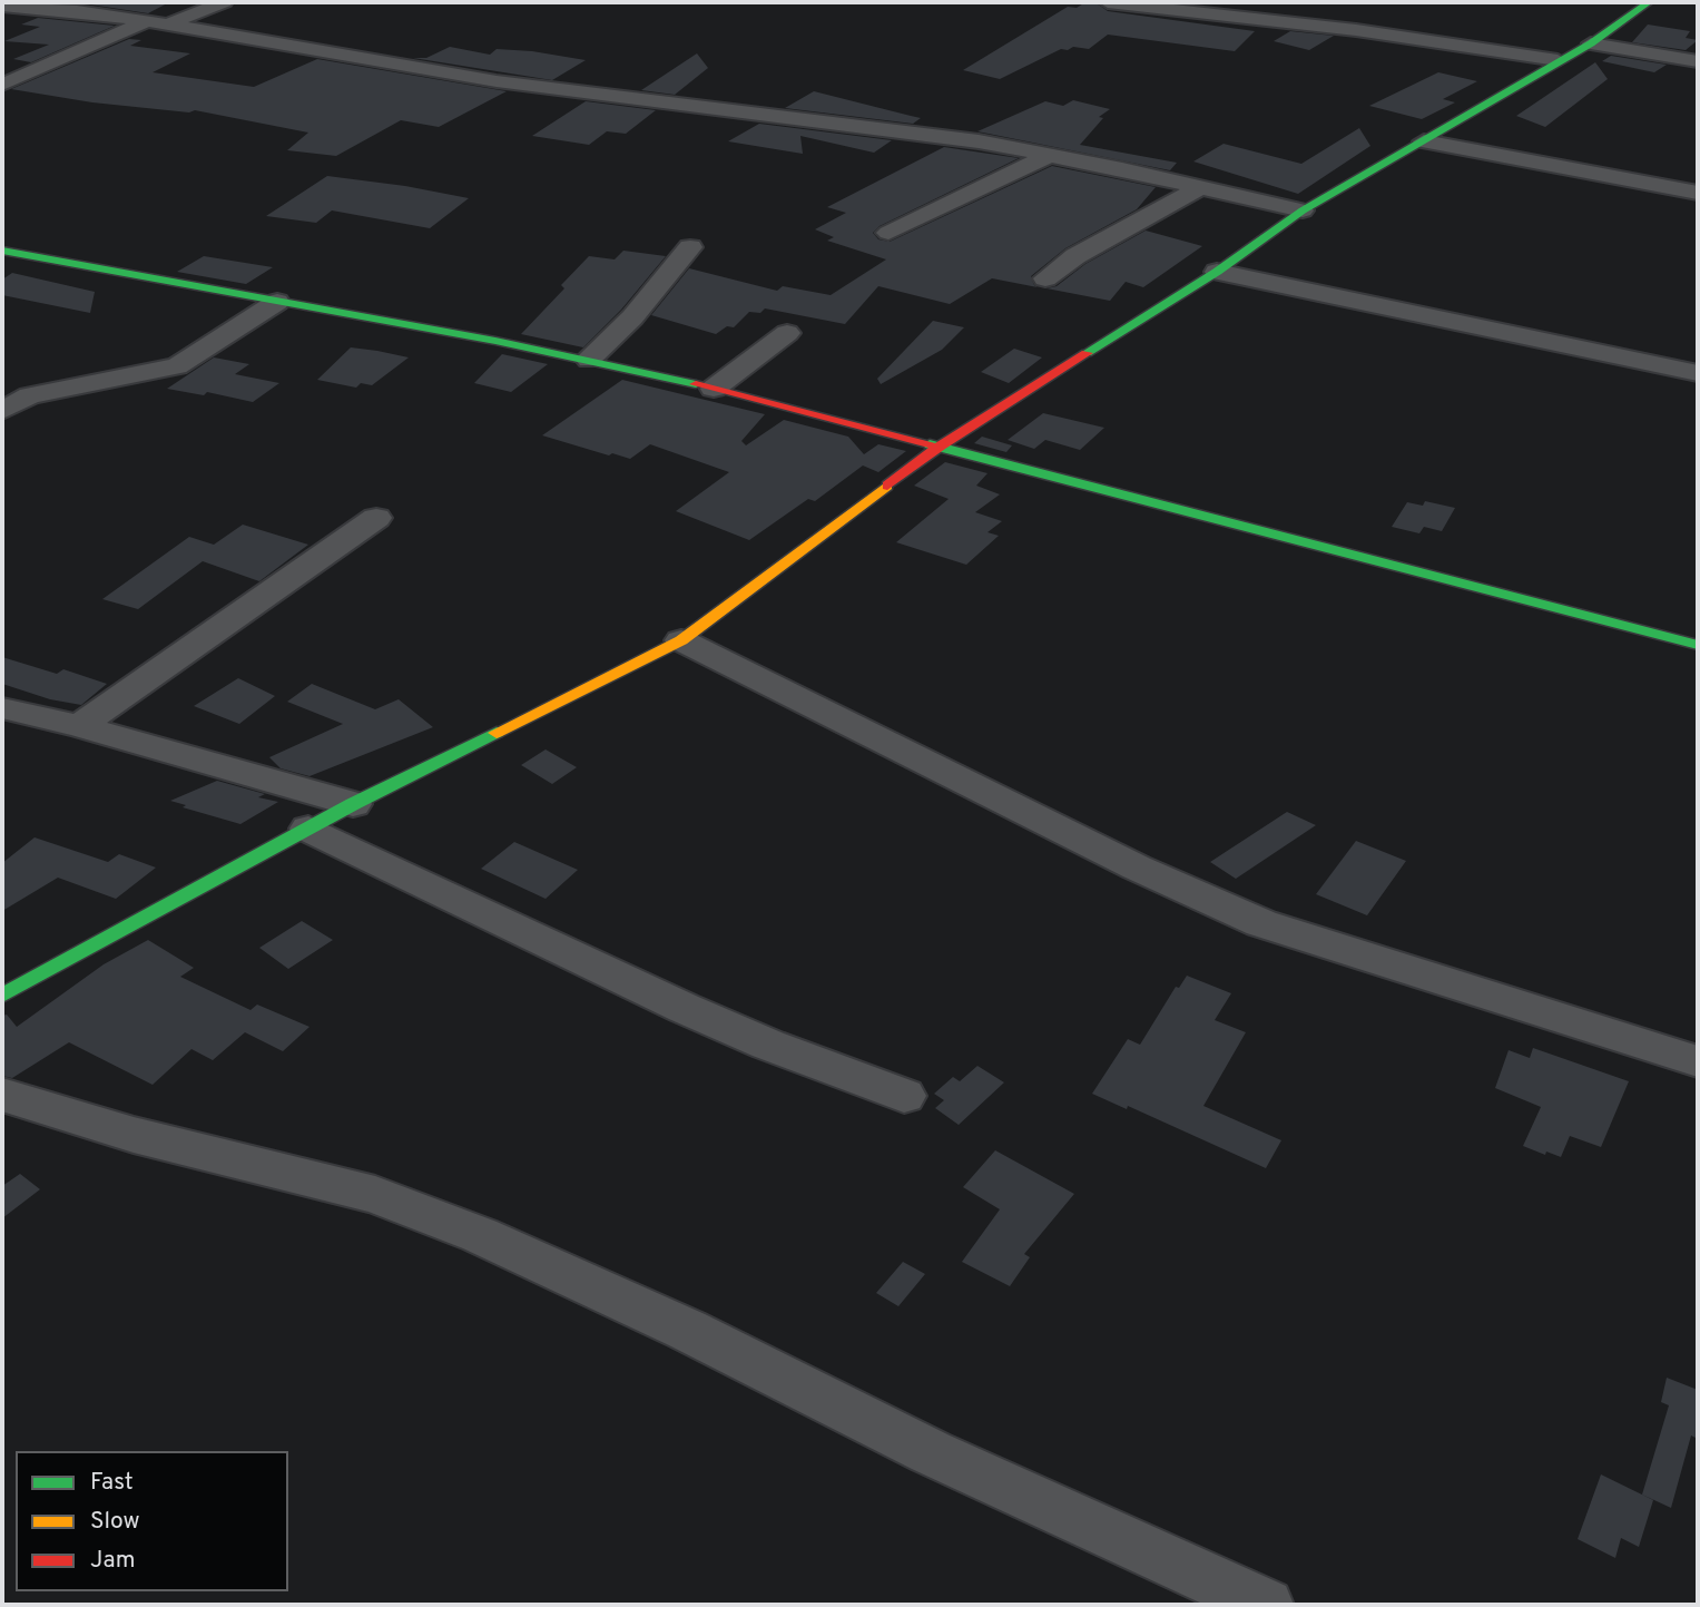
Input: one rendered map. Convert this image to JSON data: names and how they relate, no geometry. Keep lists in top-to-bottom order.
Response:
{
  "legend": ["Fast", "Slow", "Jam"]
}
